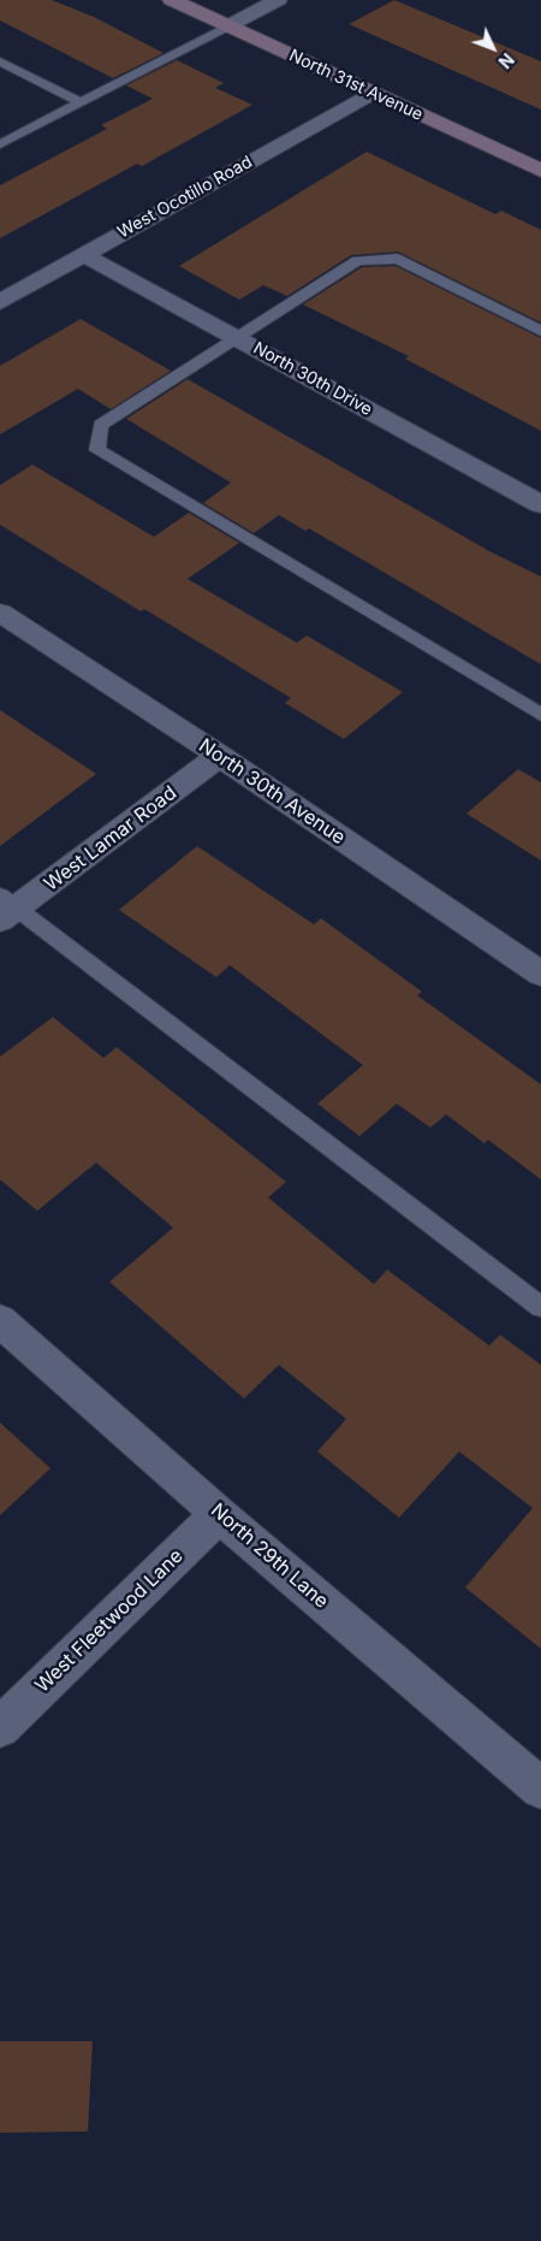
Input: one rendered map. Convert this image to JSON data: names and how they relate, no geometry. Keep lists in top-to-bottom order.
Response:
{
  "streets": {
    "street": [
      "North 31st Avenue",
      "West Ocotillo Road",
      "North 30th Drive",
      "North 30th Avenue",
      "West Lamar Road",
      "North 29th Lane",
      "West Fleetwood Lane"
    ]
  },
  "crossings": [
    ["North 31st Avenue", "West Ocotillo Road"],
    ["West Ocotillo Road", "North 30th Drive"],
    ["North 30th Avenue", "West Lamar Road"],
    ["North 29th Lane", "West Fleetwood Lane"]
  ],
  "north": "bottom right"
}
